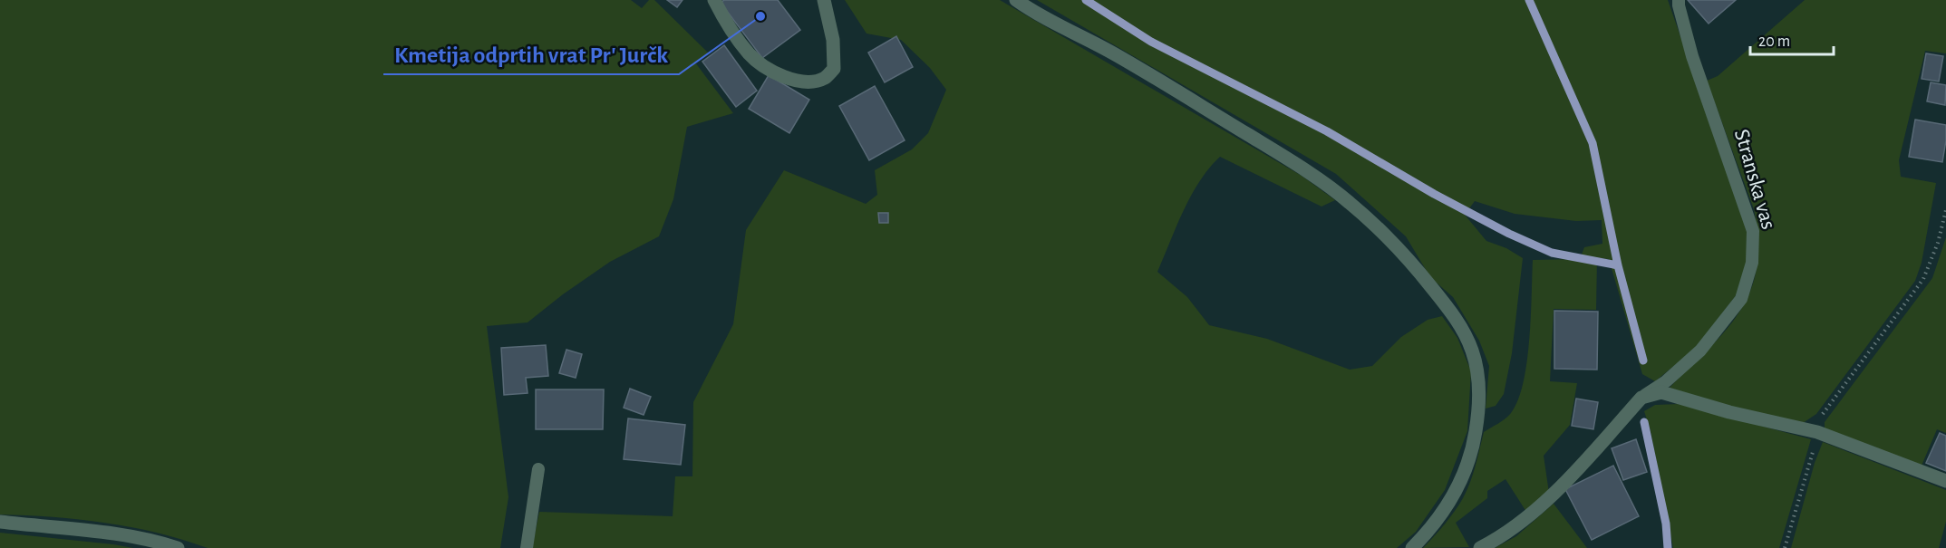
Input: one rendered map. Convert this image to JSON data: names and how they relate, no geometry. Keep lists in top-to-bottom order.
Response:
{
  "streets": {
    "street": ["Stranska vas"]
  },
  "places": ["Kmetija odprtih vrat Pr' Jurčk"],
  "scale_bar": "20 m"
}
